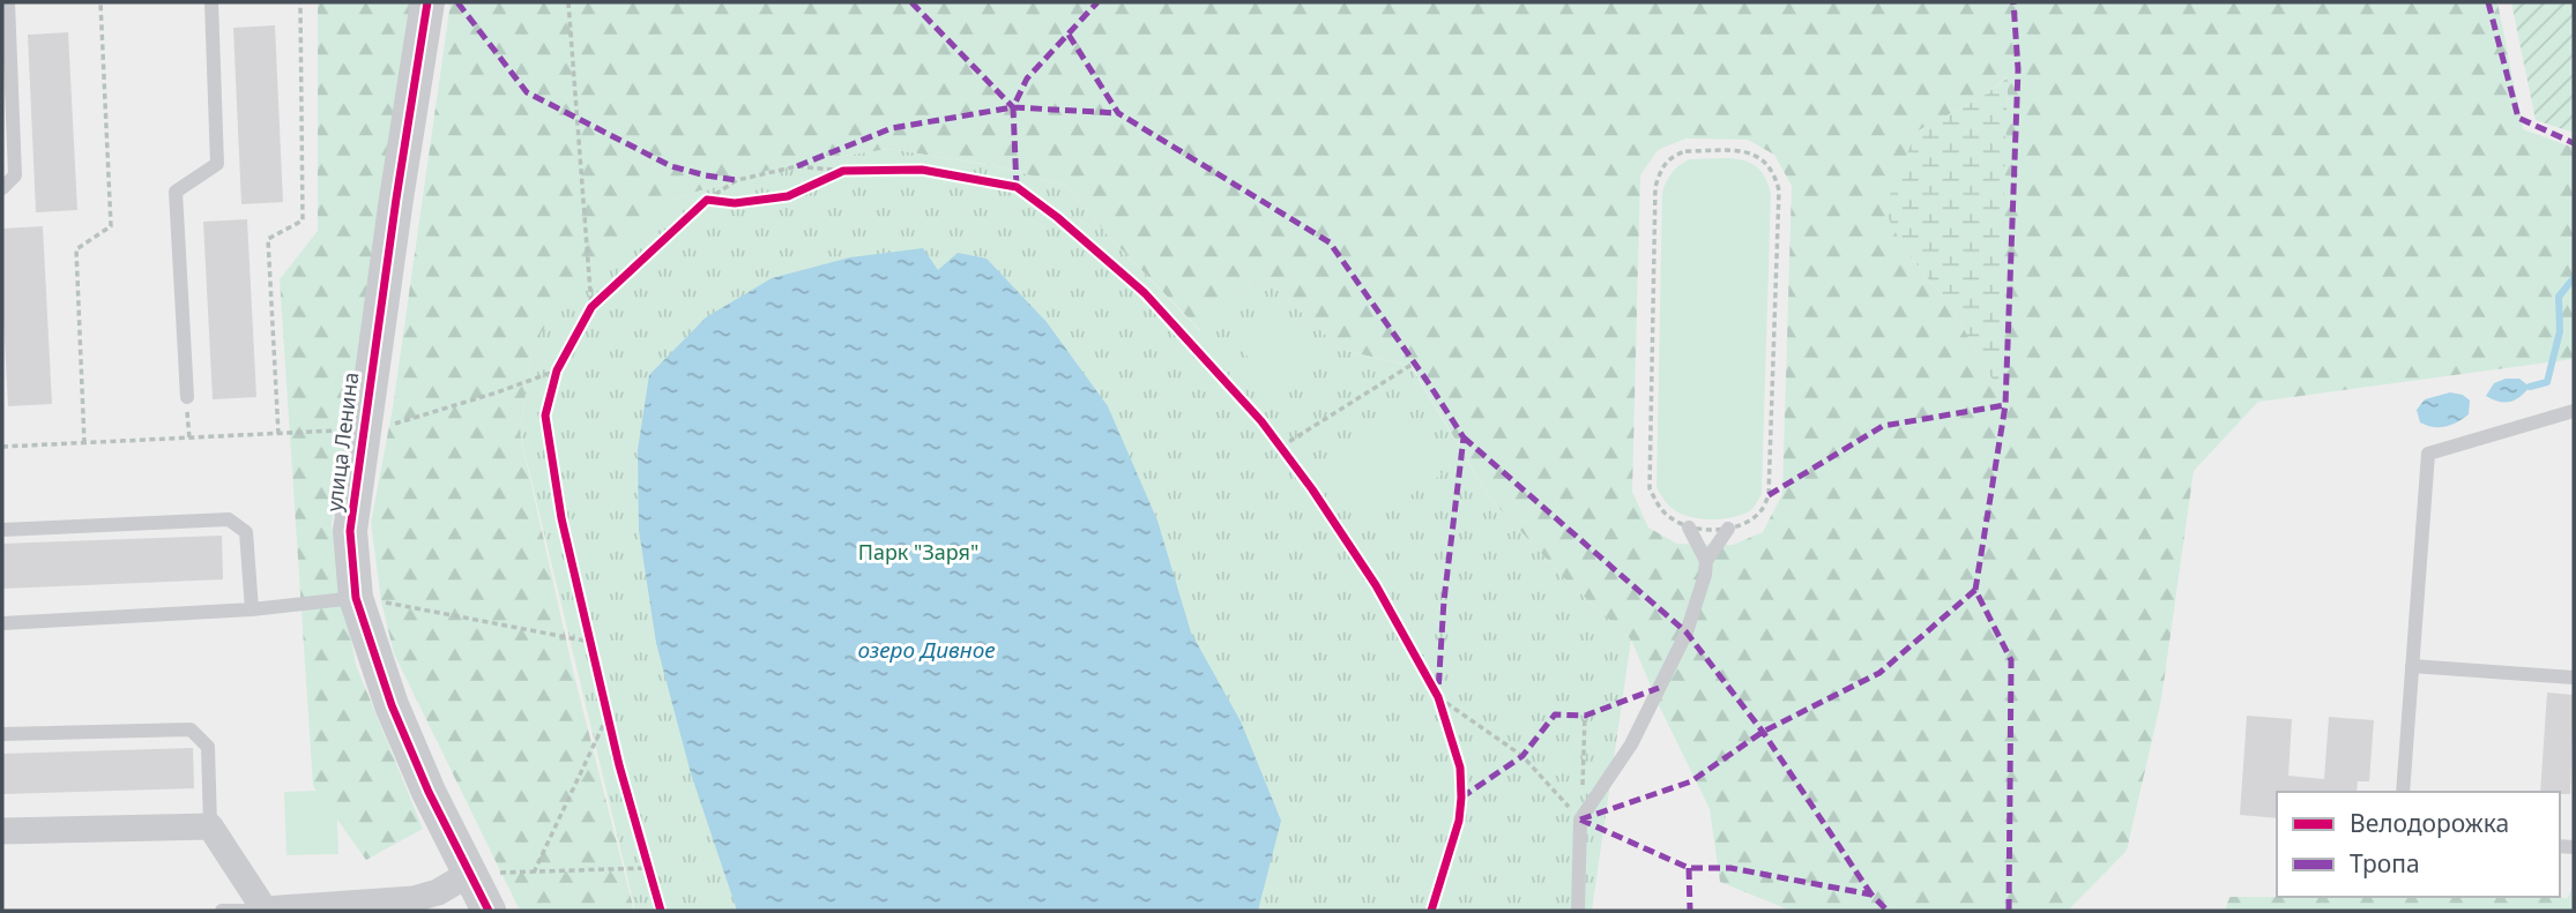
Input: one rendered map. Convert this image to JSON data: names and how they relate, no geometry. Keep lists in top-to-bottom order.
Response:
{
  "streets": {
    "street": ["улица Ленина"]
  },
  "water": ["озеро Дивное"],
  "parks": ["Парк \"Заря\""],
  "legend": ["Велодорожка", "Тропа"]
}
